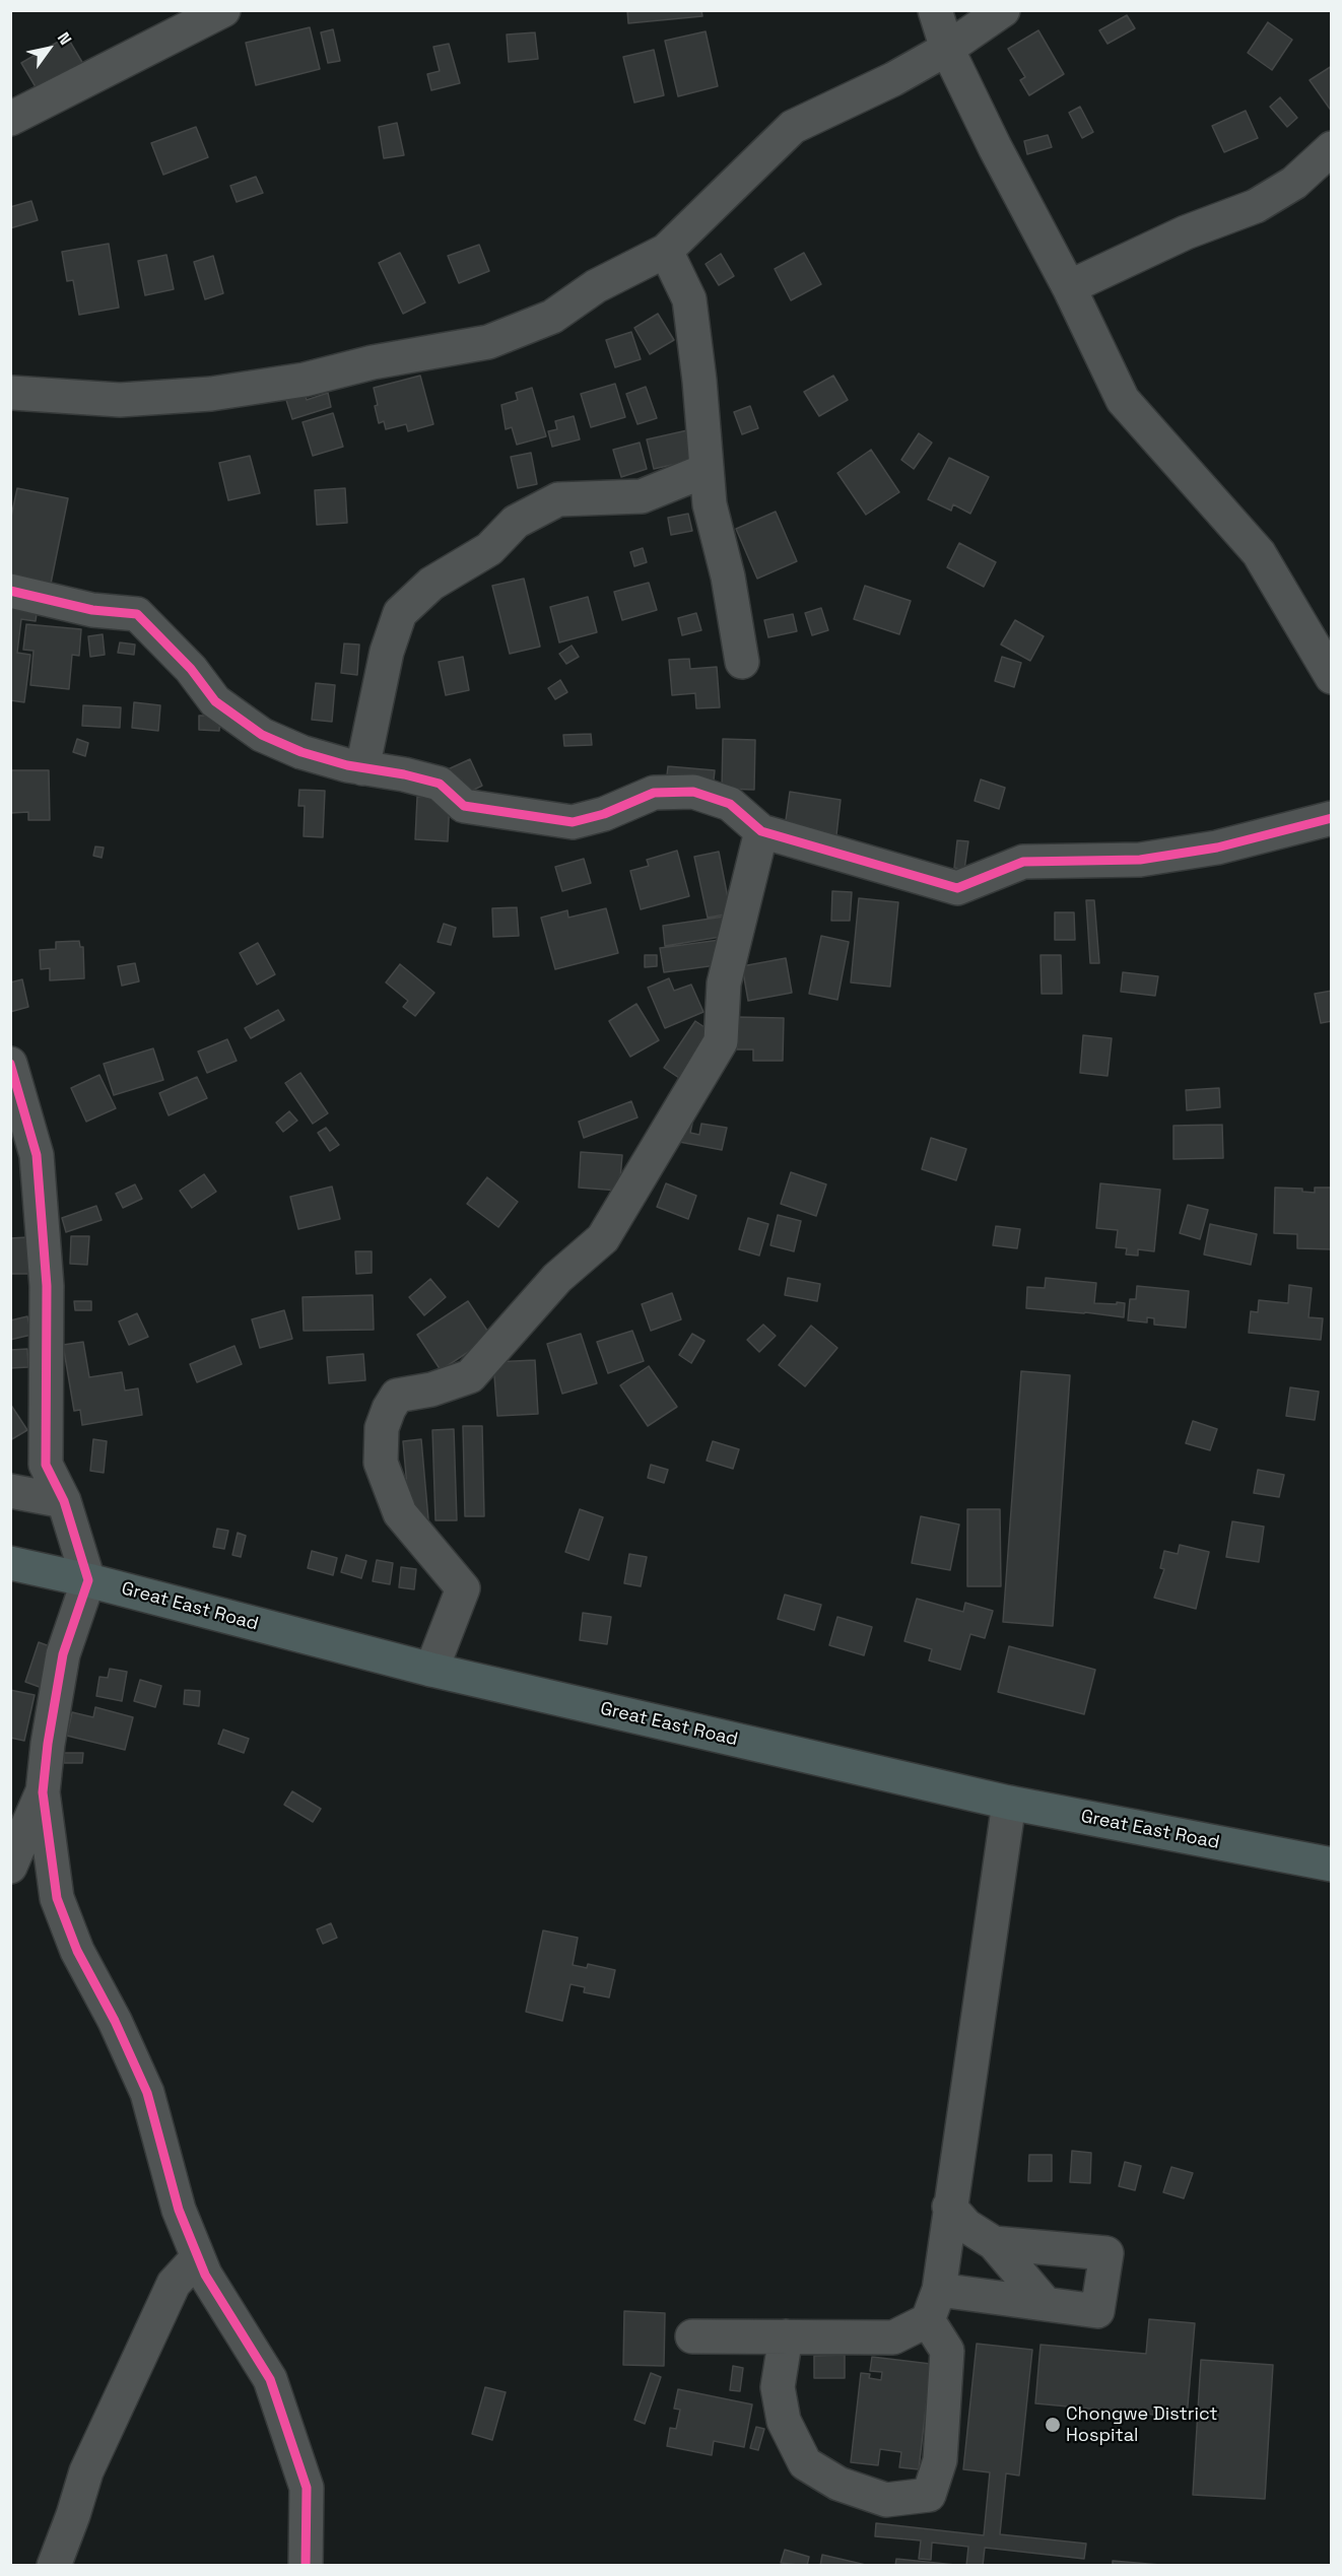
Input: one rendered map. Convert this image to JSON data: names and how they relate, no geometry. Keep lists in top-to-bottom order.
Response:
{
  "streets": {
    "highway": ["Great East Road"]
  },
  "places": ["Chongwe District Hospital"],
  "north": "top right"
}
